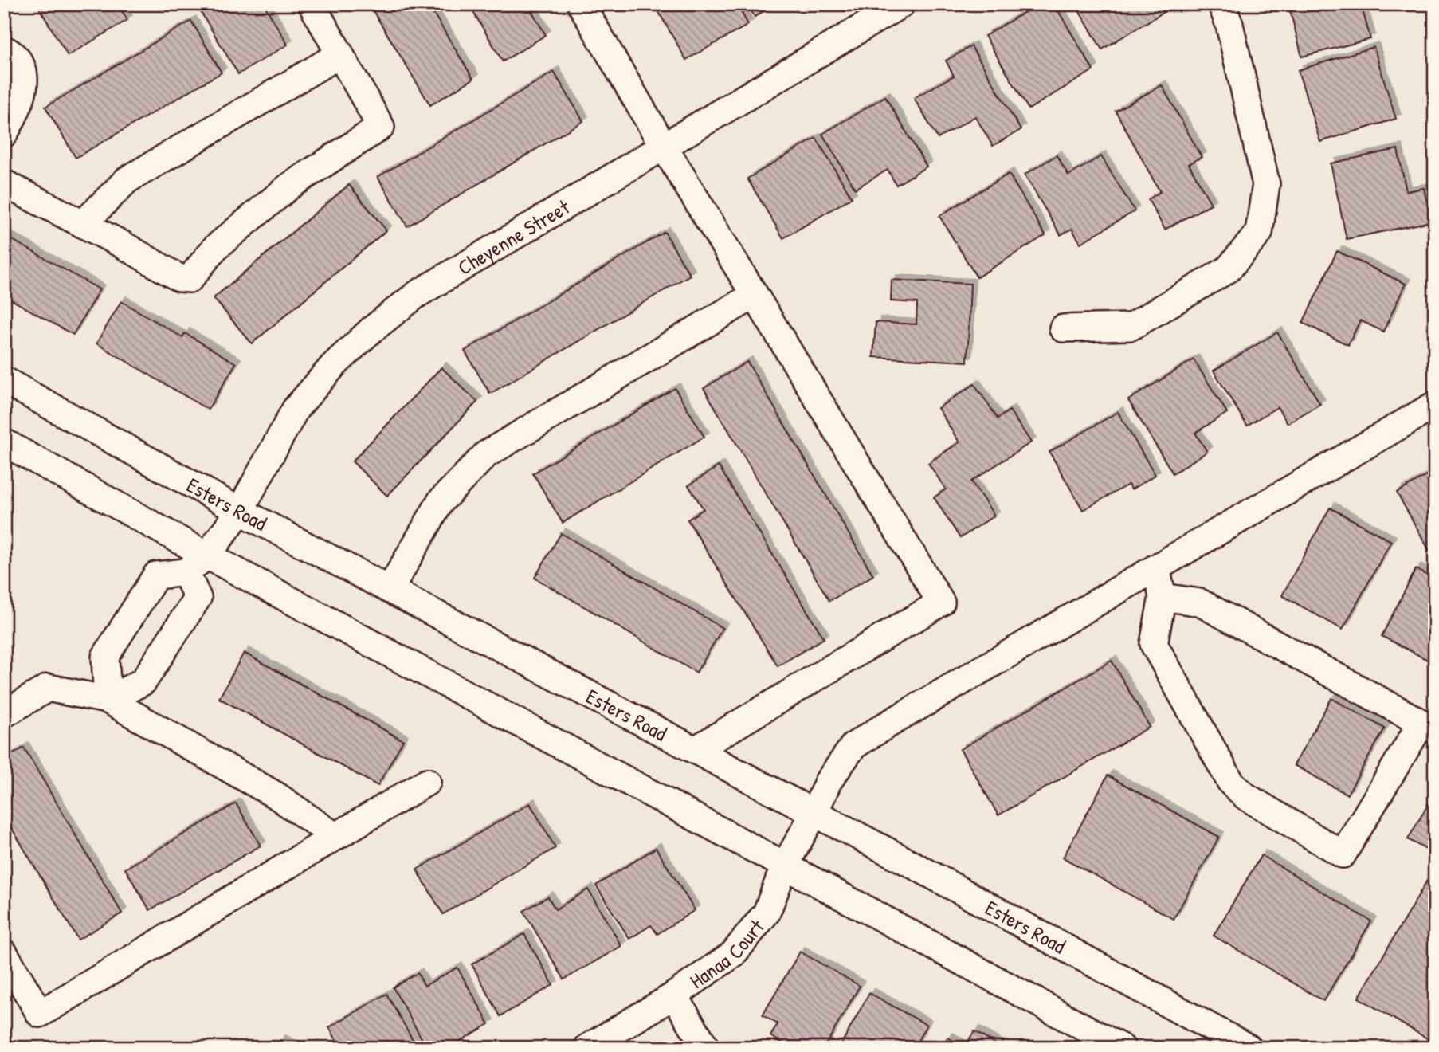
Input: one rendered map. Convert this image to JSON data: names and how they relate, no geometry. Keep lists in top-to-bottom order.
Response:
{
  "streets": {
    "street": ["Cheyenne Street", "Esters Road", "Hanaa Court"]
  },
  "crossings": [
    ["Cheyenne Street", "Esters Road"],
    ["Esters Road", "Hanaa Court"]
  ]
}
